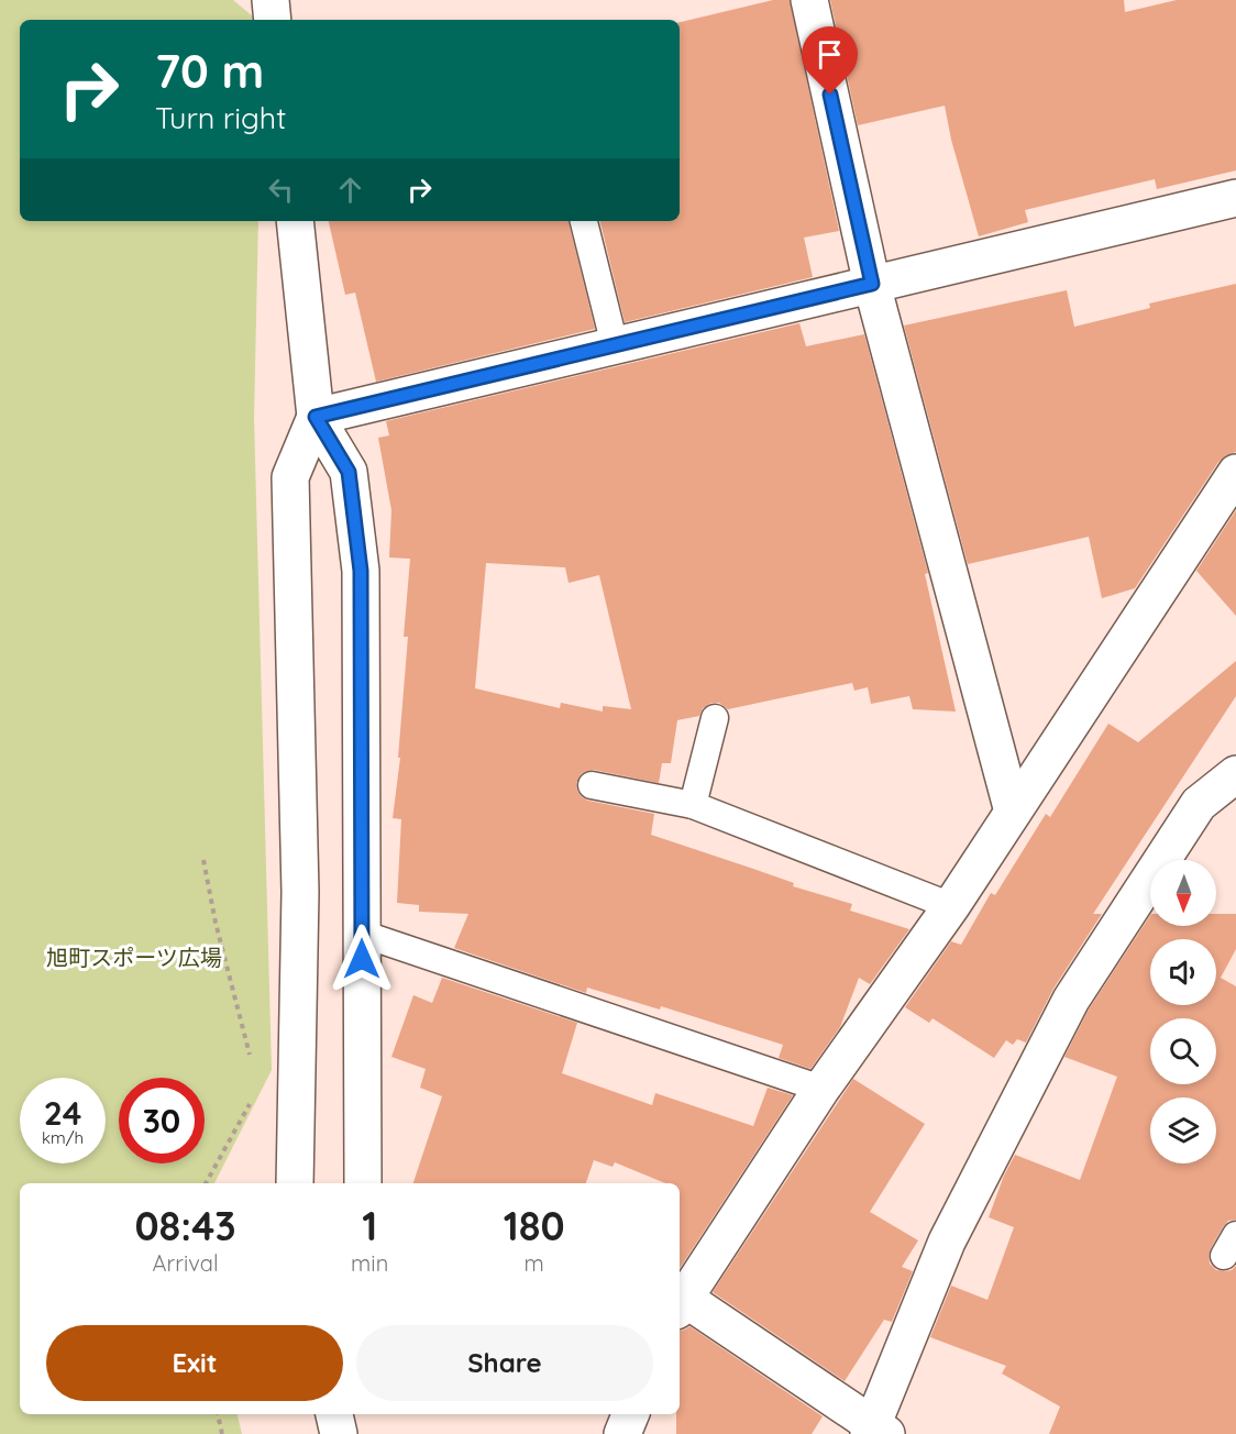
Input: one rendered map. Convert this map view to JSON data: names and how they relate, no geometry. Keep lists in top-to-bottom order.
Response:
{
  "parks": ["旭町スポーツ広場"],
  "north": "bottom",
  "page": {
    "turn": ["70 m", "Turn right"],
    "speed": "24 km/h",
    "limit": "30",
    "eta": [
      "08:43",
      "Arrival",
      "1",
      "min",
      "180",
      "m"
    ],
    "buttons": ["Exit", "Share"]
  }
}
